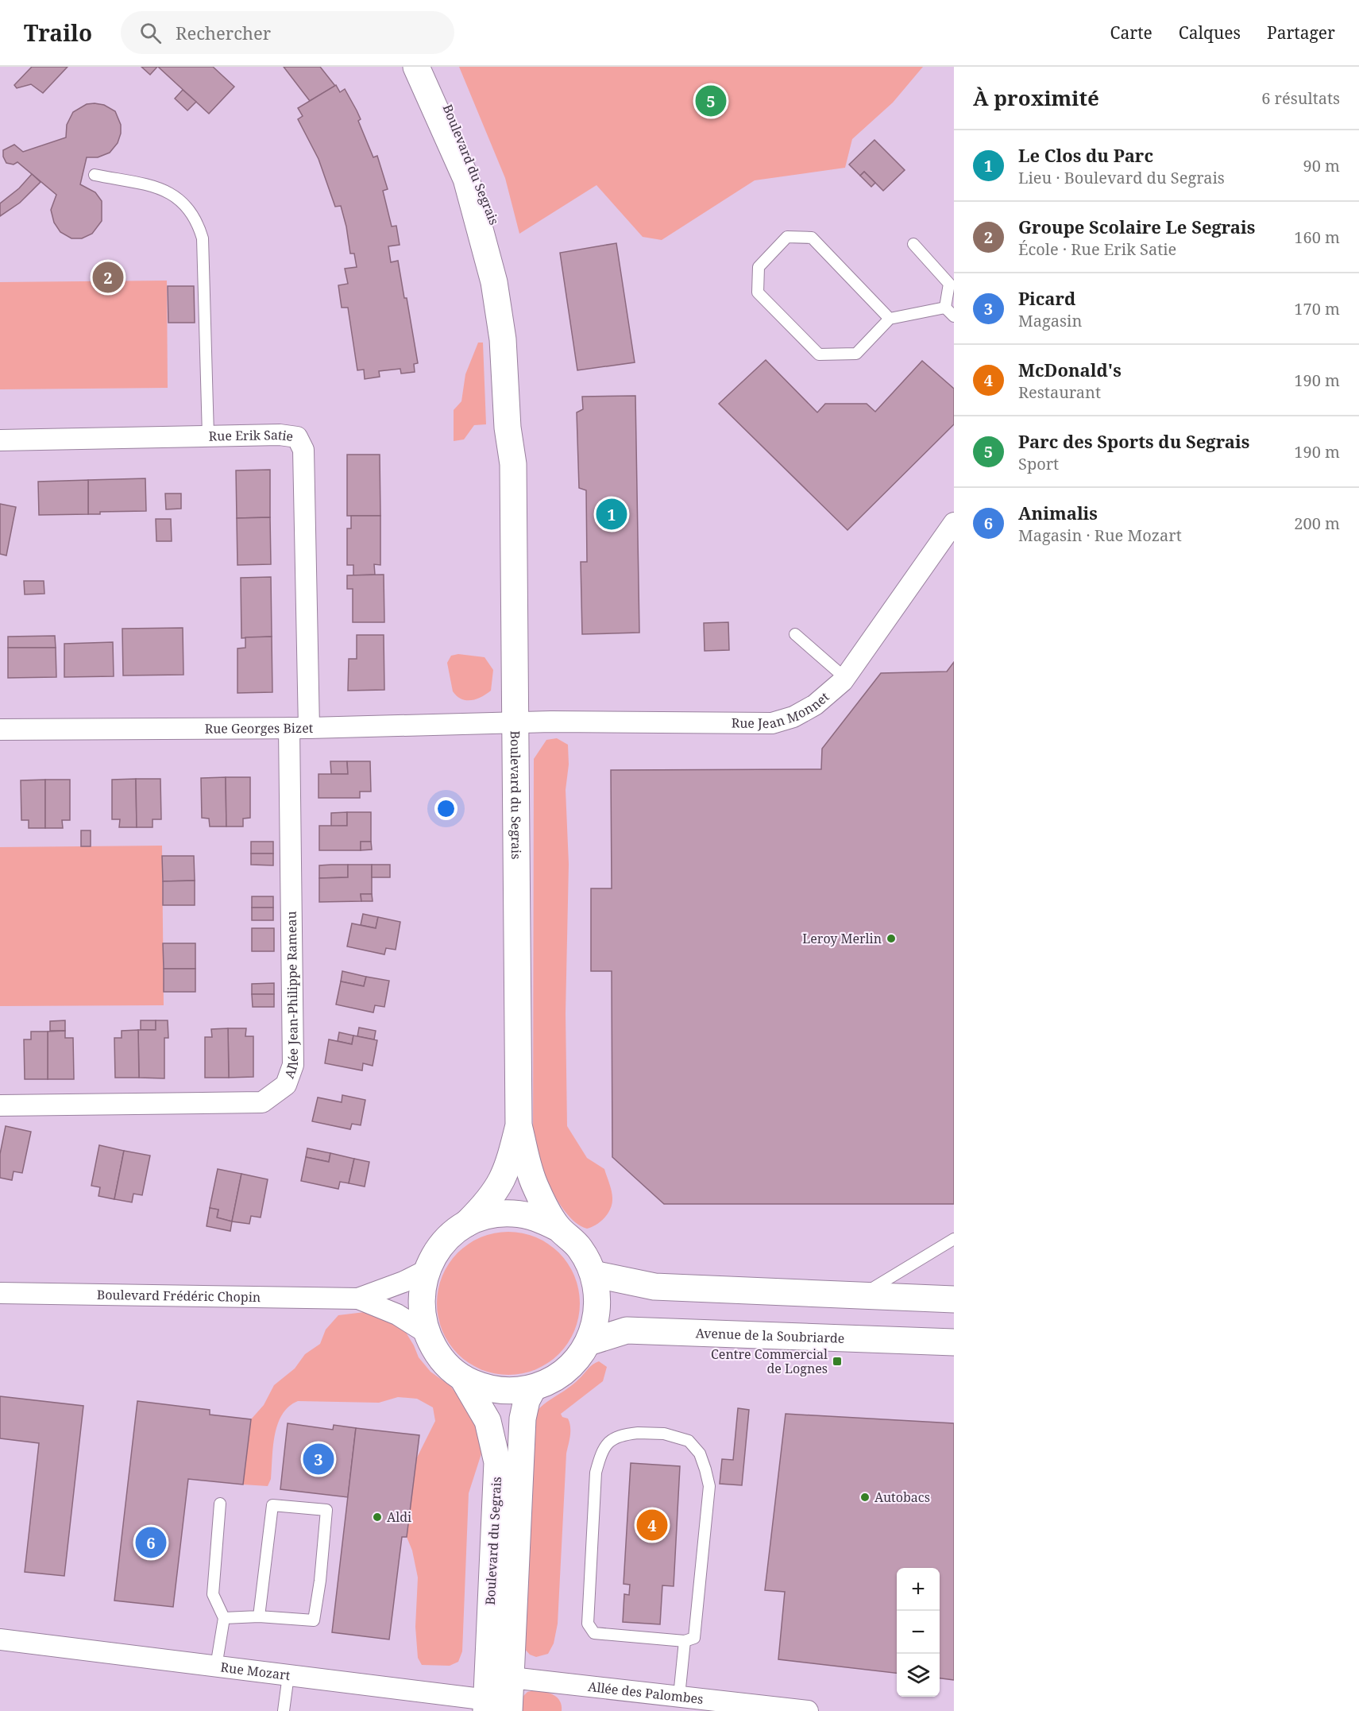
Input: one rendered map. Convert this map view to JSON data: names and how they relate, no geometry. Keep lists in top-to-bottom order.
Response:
{
  "streets": {
    "street": [
      "Boulevard du Segrais",
      "Rue Erik Satie",
      "Rue Jean Monnet",
      "Rue Georges Bizet",
      "Allée Jean-Philippe Rameau",
      "Boulevard Frédéric Chopin",
      "Avenue de la Soubriarde",
      "Rue Mozart",
      "Allée des Palombes"
    ]
  },
  "crossings": [
    ["Boulevard du Segrais", "Rue Jean Monnet"],
    ["Boulevard du Segrais", "Rue Georges Bizet"],
    ["Boulevard du Segrais", "Rue Mozart"],
    ["Boulevard du Segrais", "Allée des Palombes"],
    ["Rue Erik Satie", "Rue Georges Bizet"],
    ["Rue Jean Monnet", "Rue Georges Bizet"],
    ["Rue Georges Bizet", "Allée Jean-Philippe Rameau"]
  ],
  "places": {
    "other": ["Leroy Merlin", "Autobacs", "Aldi"],
    "transit": ["Centre Commercial de Lognes"]
  },
  "page": {
    "header": "Trailo",
    "search": "Rechercher",
    "nav": ["Carte", "Calques", "Partager"],
    "heading": ["À proximité", "6 résultats"],
    "pins": [
      "5",
      "2",
      "1",
      "3",
      "4",
      "6"
    ],
    "list": [
      {
        "mark": "1",
        "name": "Le Clos du Parc",
        "note": "Lieu · Boulevard du Segrais",
        "value": "90 m"
      },
      {
        "mark": "2",
        "name": "Groupe Scolaire Le Segrais",
        "note": "École · Rue Erik Satie",
        "value": "160 m"
      },
      {
        "mark": "3",
        "name": "Picard",
        "note": "Magasin",
        "value": "170 m"
      },
      {
        "mark": "4",
        "name": "McDonald's",
        "note": "Restaurant",
        "value": "190 m"
      },
      {
        "mark": "5",
        "name": "Parc des Sports du Segrais",
        "note": "Sport",
        "value": "190 m"
      },
      {
        "mark": "6",
        "name": "Animalis",
        "note": "Magasin · Rue Mozart",
        "value": "200 m"
      }
    ],
    "map_buttons": ["+", "−"]
  }
}
